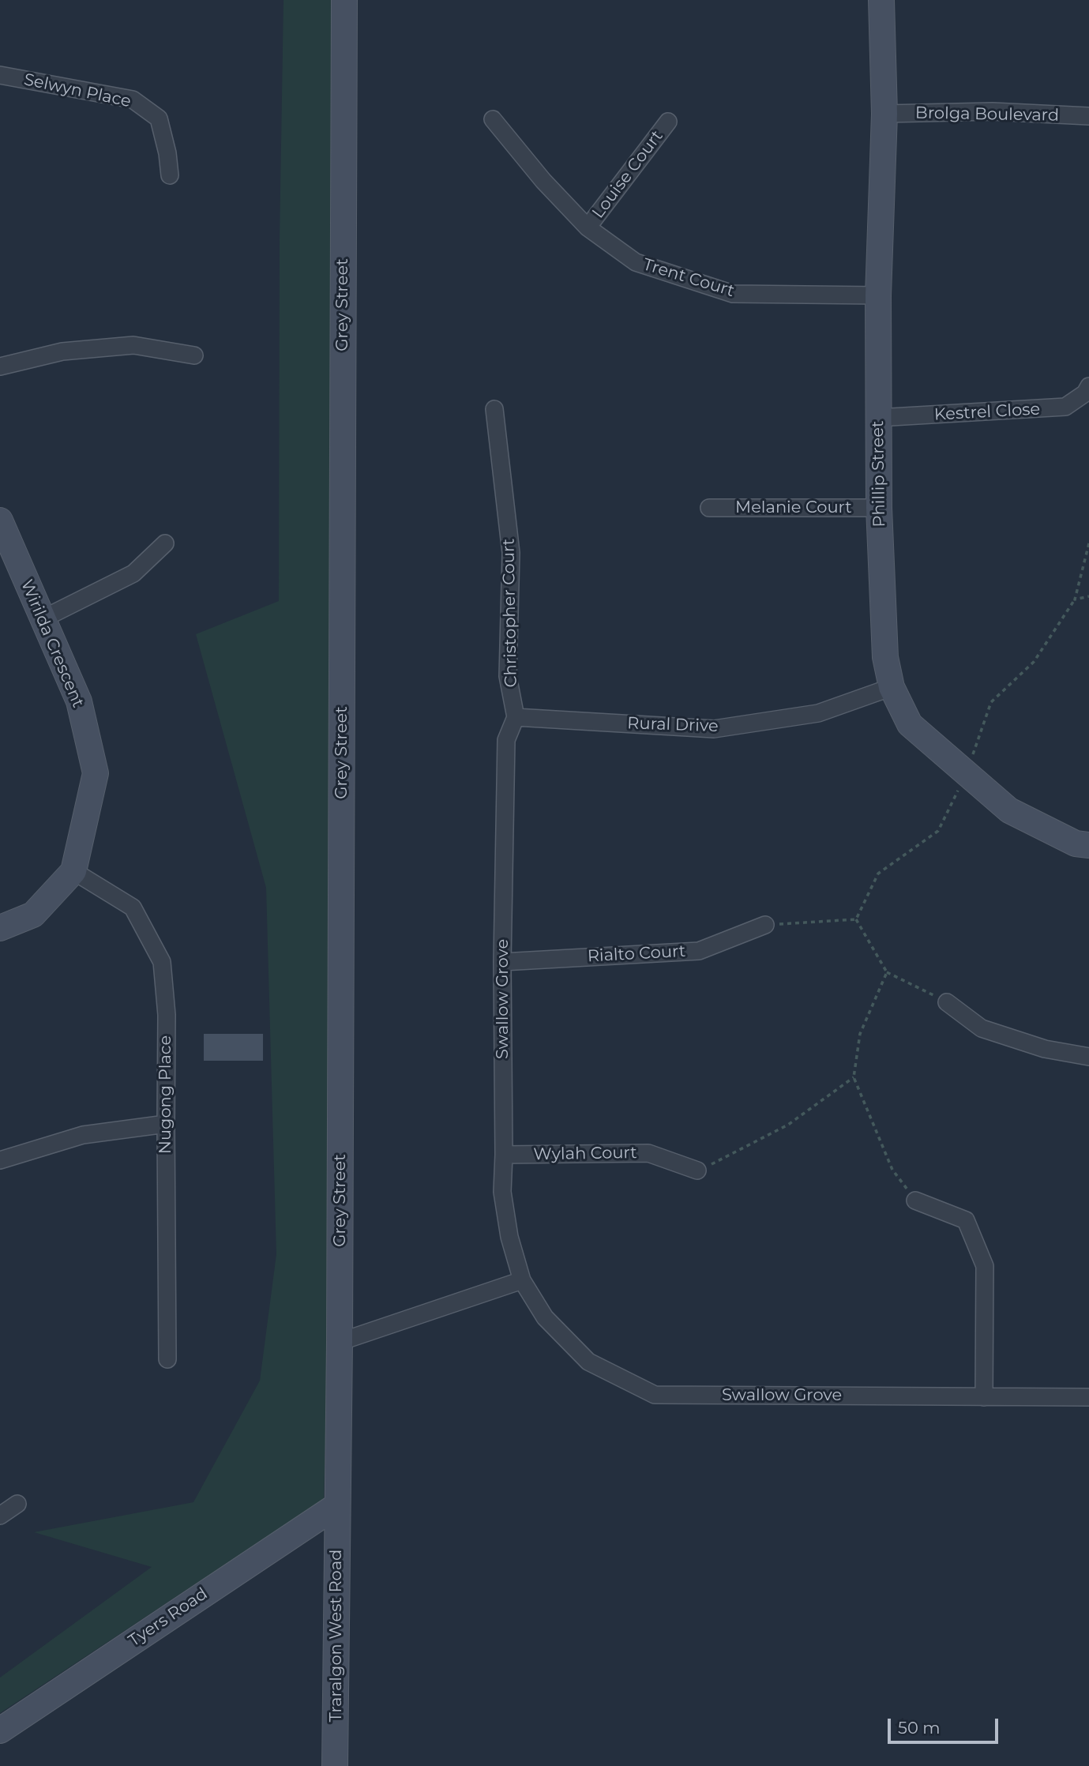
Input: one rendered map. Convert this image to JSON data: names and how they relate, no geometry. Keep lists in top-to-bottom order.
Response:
{
  "streets": {
    "main road": [
      "Grey Street",
      "Phillip Street",
      "Wirilda Crescent",
      "Tyers Road",
      "Traralgon West Road"
    ],
    "street": [
      "Selwyn Place",
      "Brolga Boulevard",
      "Louise Court",
      "Trent Court",
      "Kestrel Close",
      "Melanie Court",
      "Christopher Court",
      "Rural Drive",
      "Rialto Court",
      "Swallow Grove",
      "Nugong Place",
      "Wylah Court"
    ]
  },
  "crossings": [
    ["Brolga Boulevard", "Phillip Street"],
    ["Louise Court", "Trent Court"],
    ["Trent Court", "Phillip Street"],
    ["Grey Street", "Tyers Road"],
    ["Grey Street", "Traralgon West Road"],
    ["Kestrel Close", "Phillip Street"],
    ["Phillip Street", "Melanie Court"],
    ["Phillip Street", "Rural Drive"],
    ["Christopher Court", "Rural Drive"],
    ["Christopher Court", "Swallow Grove"],
    ["Wirilda Crescent", "Nugong Place"],
    ["Rural Drive", "Swallow Grove"],
    ["Rialto Court", "Swallow Grove"],
    ["Swallow Grove", "Wylah Court"],
    ["Tyers Road", "Traralgon West Road"]
  ],
  "scale_bar": "50 m"
}
